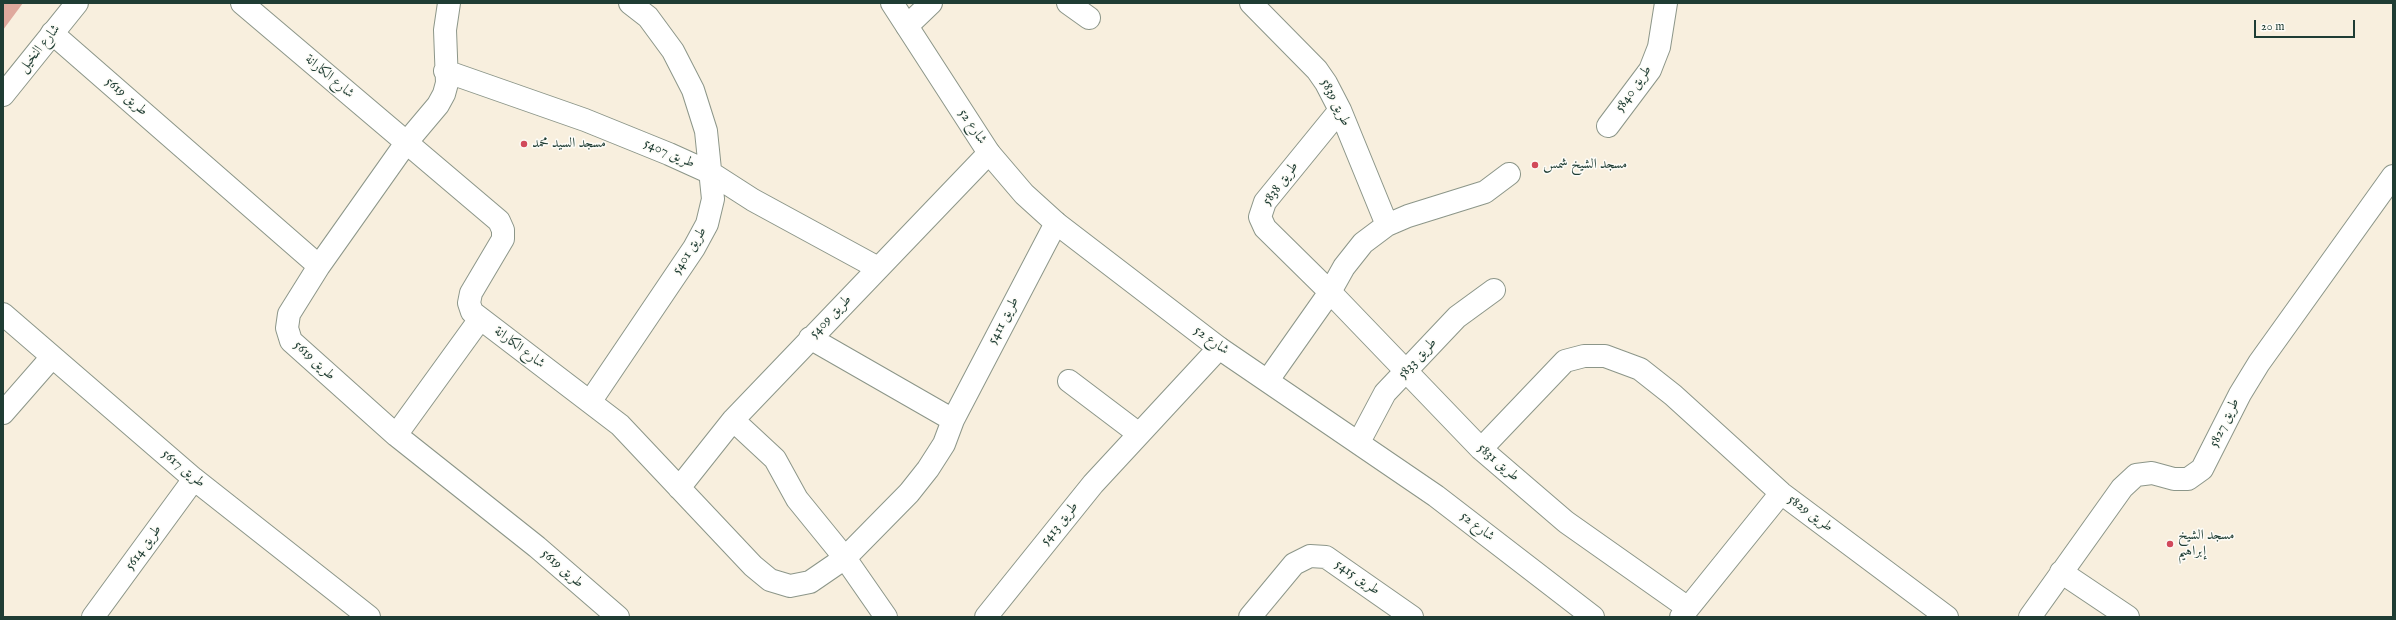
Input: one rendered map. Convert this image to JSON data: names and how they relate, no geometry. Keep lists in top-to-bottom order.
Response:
{
  "streets": {
    "street": [
      "شارع النخيل",
      "شارع الكارانة",
      "طريق 5840",
      "طريق 5619",
      "طريق 5839",
      "شارع 52",
      "طريق 5407",
      "طريق 5838",
      "طريق 5401",
      "طريق 5409",
      "طريق 5411",
      "طريق 5833",
      "طريق 5827",
      "طريق 5831",
      "طريق 5617",
      "طريق 5829",
      "طريق 5413",
      "طريق 5614",
      "طريق 5415"
    ]
  },
  "crossings": [
    ["شارع النخيل", "طريق 5619"],
    ["شارع الكارانة", "طريق 5401"],
    ["شارع الكارانة", "طريق 5409"],
    ["شارع الكارانة", "طريق 5411"],
    ["طريق 5839", "طريق 5838"],
    ["شارع 52", "طريق 5409"],
    ["شارع 52", "طريق 5411"],
    ["شارع 52", "طريق 5833"],
    ["شارع 52", "طريق 5413"],
    ["طريق 5407", "طريق 5401"],
    ["طريق 5407", "طريق 5409"],
    ["طريق 5838", "طريق 5831"],
    ["طريق 5833", "طريق 5831"],
    ["طريق 5831", "طريق 5829"],
    ["طريق 5617", "طريق 5614"]
  ],
  "places": ["مسجد السيد محمد", "مسجد الشيخ شمس", "مسجد الشيخ إبراهيم"],
  "scale_bar": "20 m"
}
